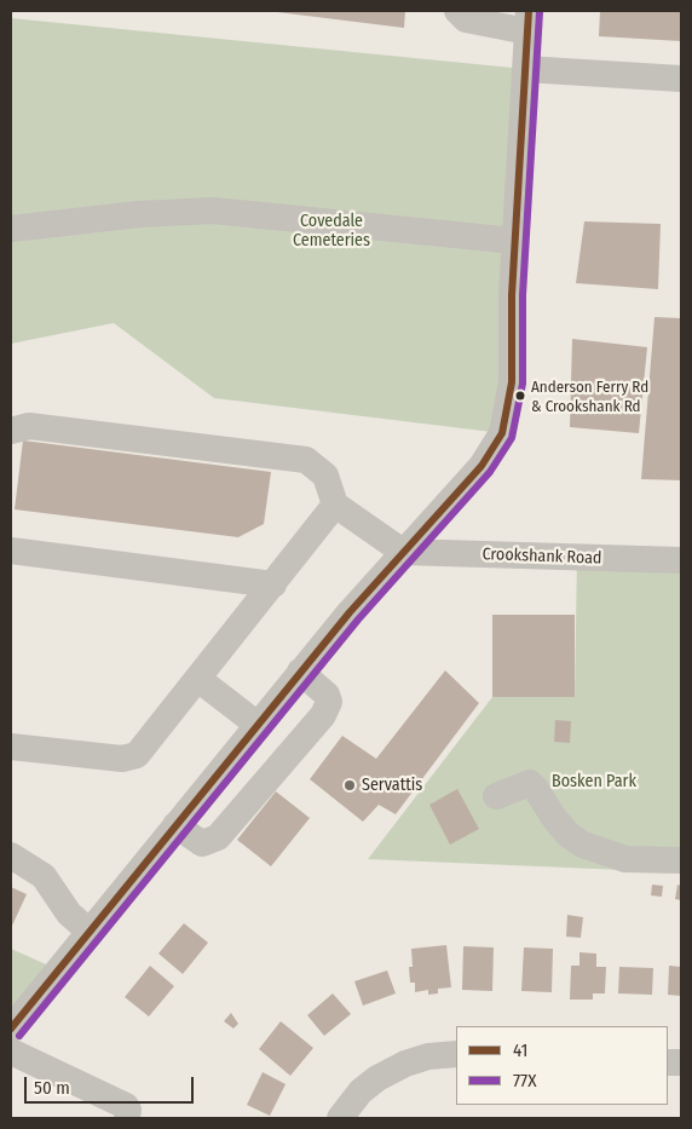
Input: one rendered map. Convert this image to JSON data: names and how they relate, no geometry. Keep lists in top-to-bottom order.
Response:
{
  "streets": {
    "street": ["Crookshank Road"]
  },
  "parks": ["Covedale Cemeteries", "Bosken Park"],
  "places": ["Anderson Ferry Rd & Crookshank Rd", "Servattis"],
  "lines": ["transit line 41", "transit line 77X"],
  "legend": ["41", "77X"],
  "scale_bar": "50 m"
}
